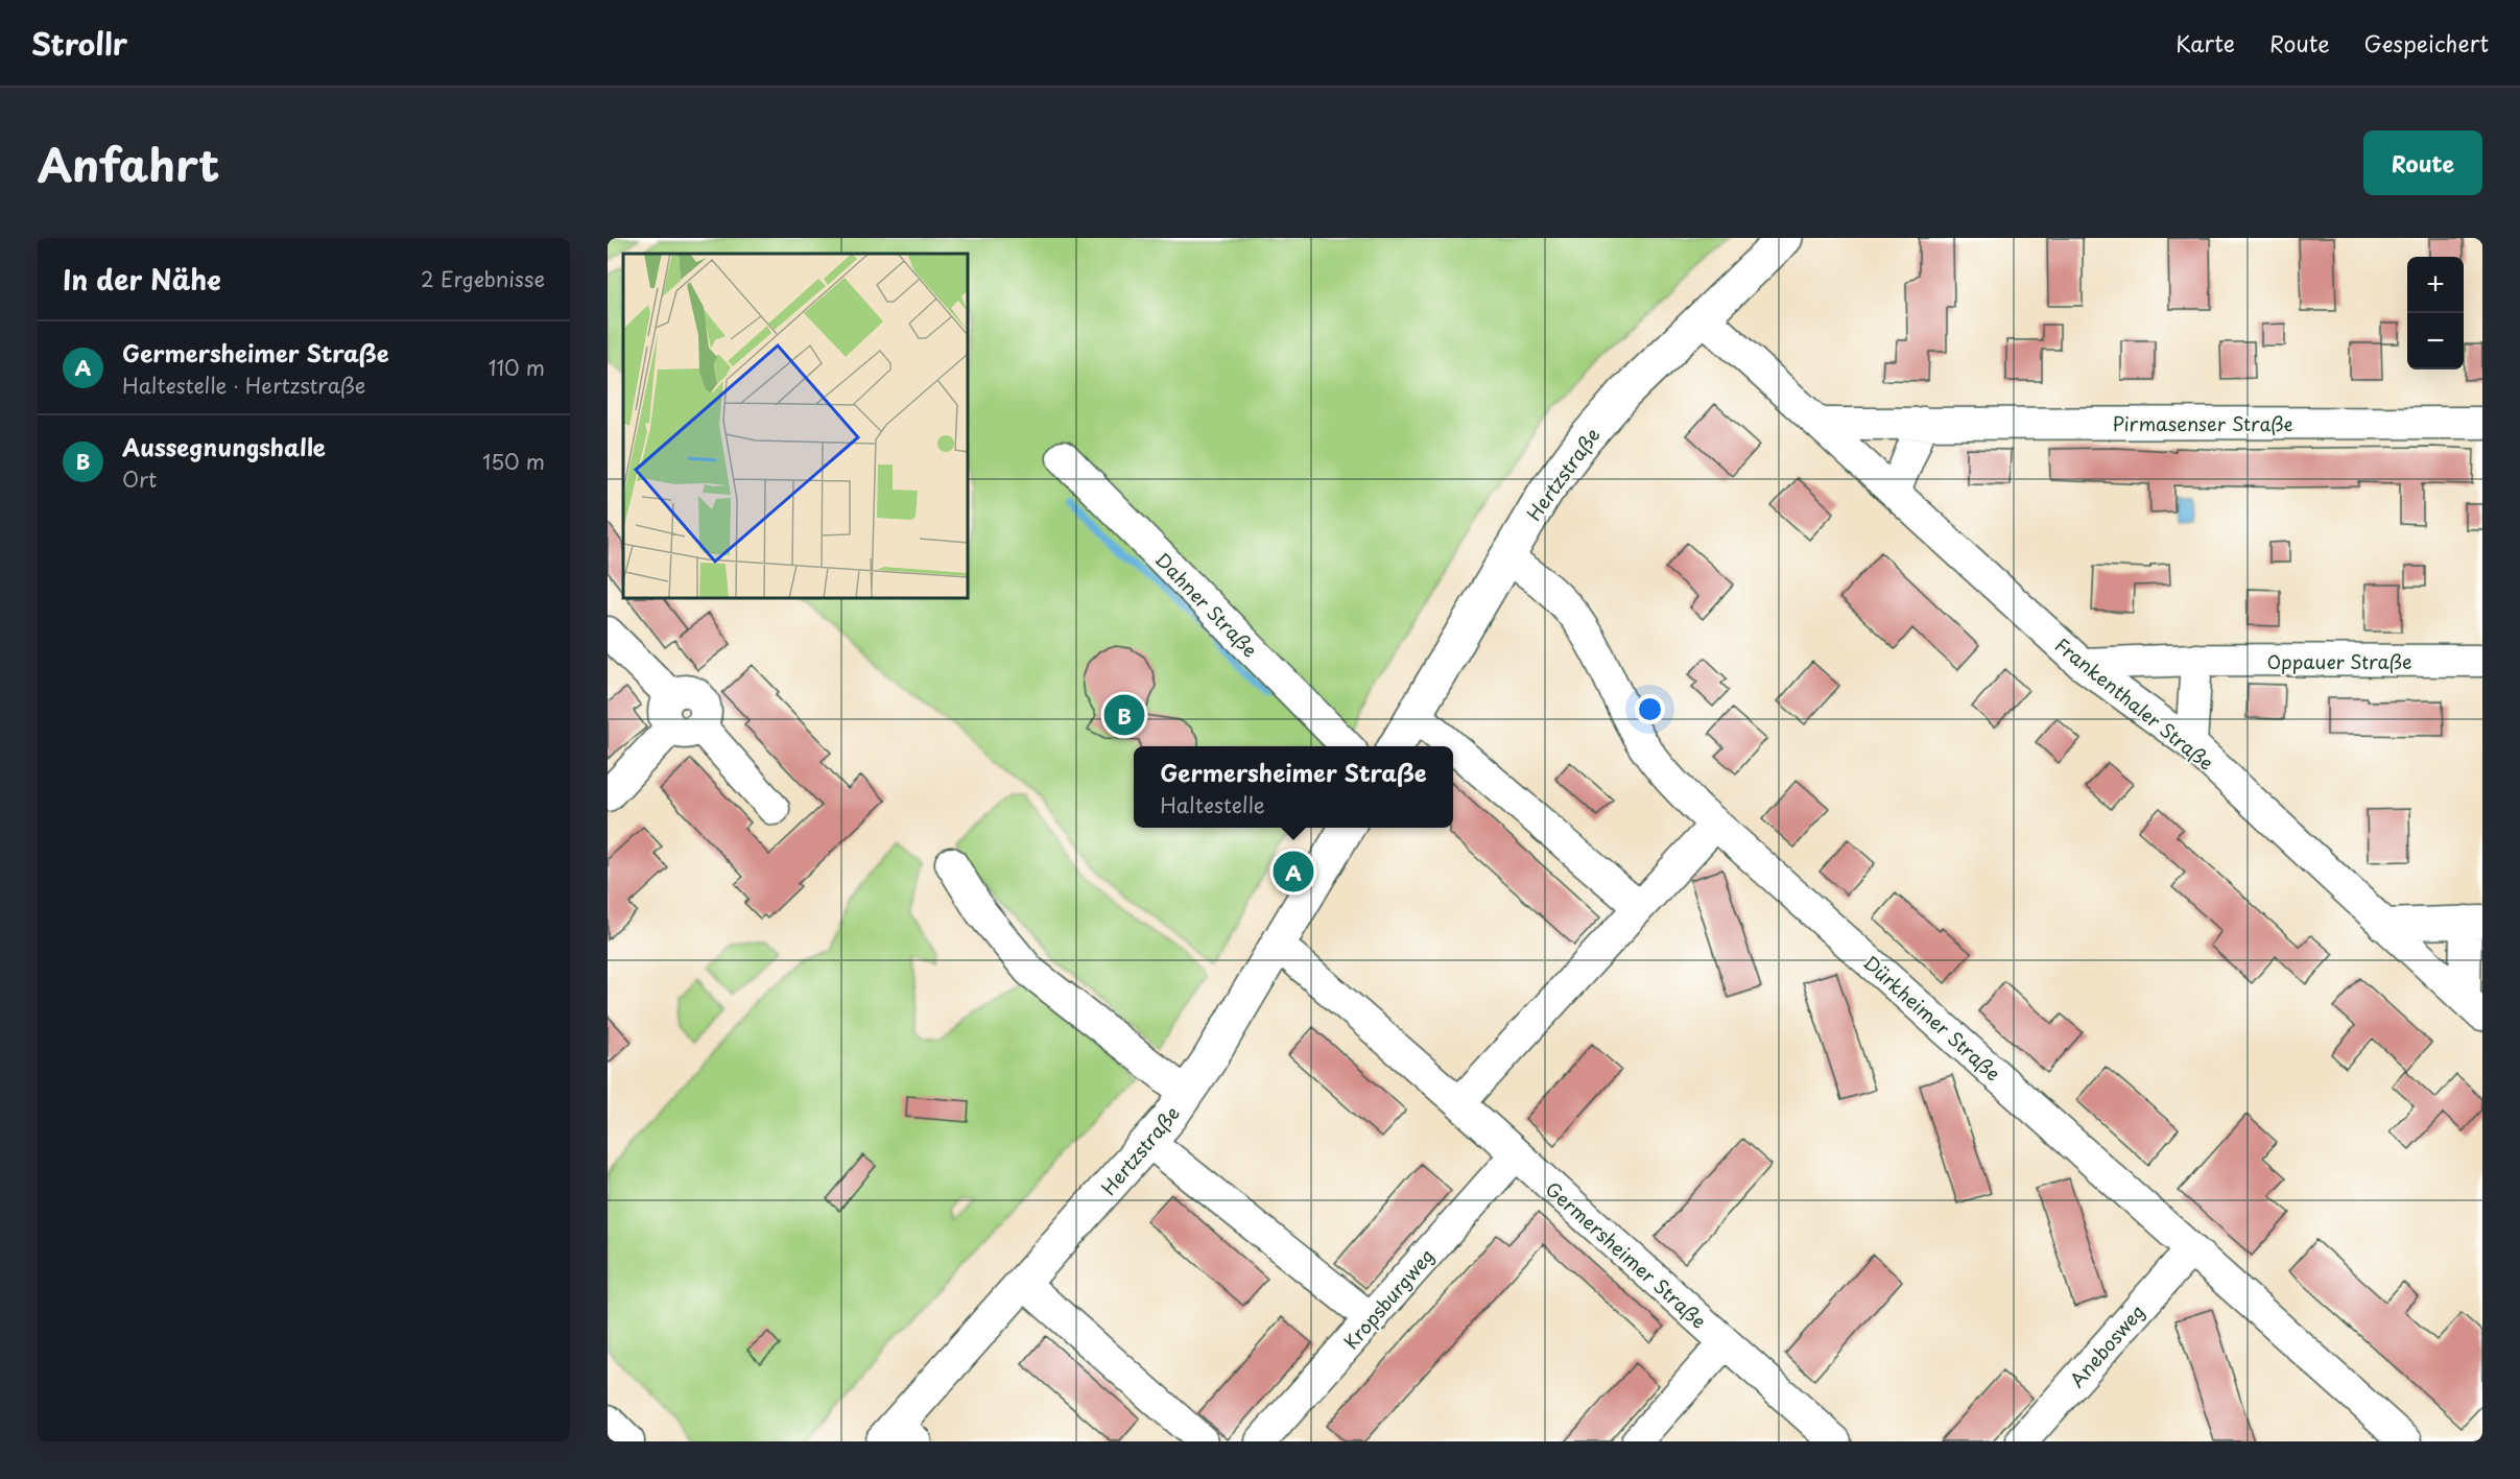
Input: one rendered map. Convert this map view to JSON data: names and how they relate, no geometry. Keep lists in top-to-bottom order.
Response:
{
  "streets": {
    "main road": ["Hertzstraße"],
    "street": [
      "Pirmasenser Straße",
      "Dahner Straße",
      "Oppauer Straße",
      "Frankenthaler Straße",
      "Dürkheimer Straße",
      "Germersheimer Straße",
      "Kropsburgweg",
      "Anebosweg"
    ]
  },
  "crossings": [
    ["Pirmasenser Straße", "Frankenthaler Straße"],
    ["Hertzstraße", "Frankenthaler Straße"],
    ["Hertzstraße", "Dürkheimer Straße"],
    ["Hertzstraße", "Germersheimer Straße"],
    ["Oppauer Straße", "Frankenthaler Straße"],
    ["Dürkheimer Straße", "Anebosweg"],
    ["Germersheimer Straße", "Kropsburgweg"]
  ],
  "page": {
    "header": "Strollr",
    "nav": ["Karte", "Route", "Gespeichert"],
    "title": "Anfahrt",
    "buttons": "Route",
    "heading": ["In der Nähe", "2 Ergebnisse"],
    "map_buttons": ["+", "−"],
    "list": [
      {
        "mark": "A",
        "name": "Germersheimer Straße",
        "note": "Haltestelle · Hertzstraße",
        "value": "110 m"
      },
      {
        "mark": "B",
        "name": "Aussegnungshalle",
        "note": "Ort",
        "value": "150 m"
      }
    ],
    "pins": ["B", "A"],
    "popup": ["Germersheimer Straße", "Haltestelle"]
  }
}
